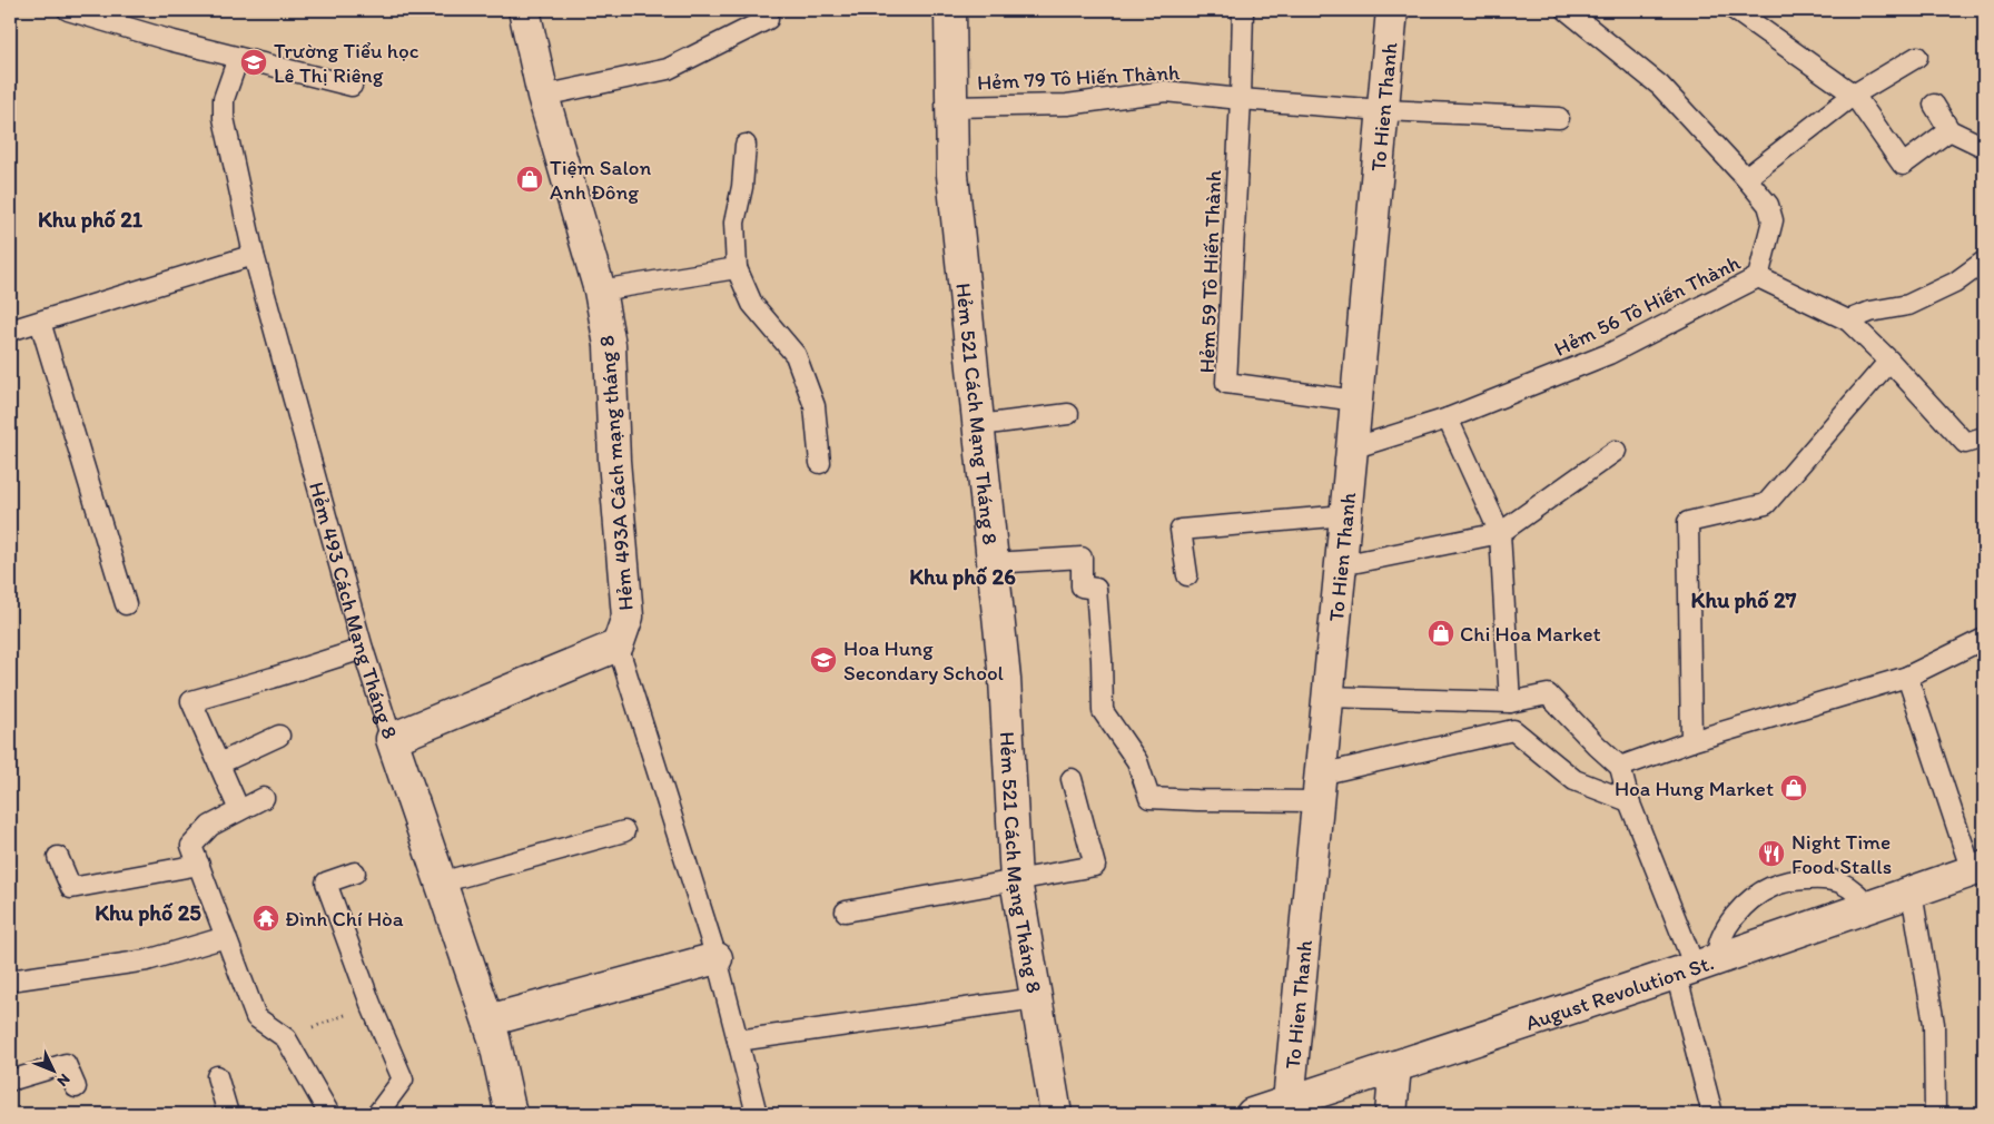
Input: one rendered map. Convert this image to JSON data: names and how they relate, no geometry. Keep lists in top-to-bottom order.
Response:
{
  "streets": {
    "street": [
      "To Hien Thanh",
      "Hẻm 521 Cách Mạng Tháng 8",
      "Hẻm 493A Cách mạng tháng 8",
      "Hẻm 493 Cách Mạng Tháng 8",
      "August Revolution St."
    ],
    "lane": ["Hẻm 79 Tô Hiến Thành", "Hẻm 59 Tô Hiến Thành", "Hẻm 56 Tô Hiến Thành"]
  },
  "crossings": [
    ["Hẻm 79 Tô Hiến Thành", "To Hien Thanh"],
    ["Hẻm 79 Tô Hiến Thành", "Hẻm 59 Tô Hiến Thành"],
    ["Hẻm 79 Tô Hiến Thành", "Hẻm 521 Cách Mạng Tháng 8"],
    ["To Hien Thanh", "Hẻm 59 Tô Hiến Thành"],
    ["To Hien Thanh", "Hẻm 56 Tô Hiến Thành"],
    ["To Hien Thanh", "August Revolution St."]
  ],
  "districts": [
    "Khu phố 21",
    "Khu phố 26",
    "Khu phố 27",
    "Khu phố 25"
  ],
  "places": {
    "school or university": ["Trường Tiểu học Lê Thị Riêng", "Hoa Hung Secondary School"],
    "shop": ["Tiệm Salon Anh Đông", "Chi Hoa Market", "Hoa Hung Market"],
    "restaurant": ["Night Time Food Stalls"],
    "temple": ["Đình Chí Hòa"]
  },
  "north": "bottom right"
}
